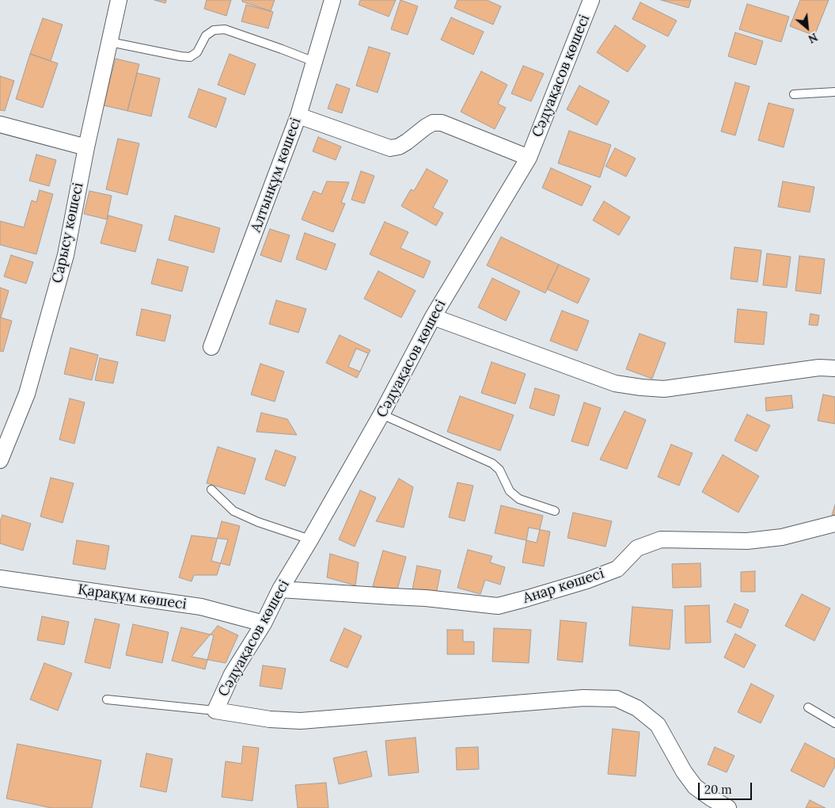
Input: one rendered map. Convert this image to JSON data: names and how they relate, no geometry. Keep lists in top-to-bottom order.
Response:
{
  "streets": {
    "street": [
      "Сәдуақасов көшесі",
      "Алтынқұм көшесі",
      "Сарысу көшесі",
      "Анар көшесі",
      "Қарақұм көшесі"
    ]
  },
  "crossings": [
    ["Сәдуақасов көшесі", "Анар көшесі"],
    ["Сәдуақасов көшесі", "Қарақұм көшесі"]
  ],
  "scale_bar": "20 m",
  "north": "bottom right"
}
